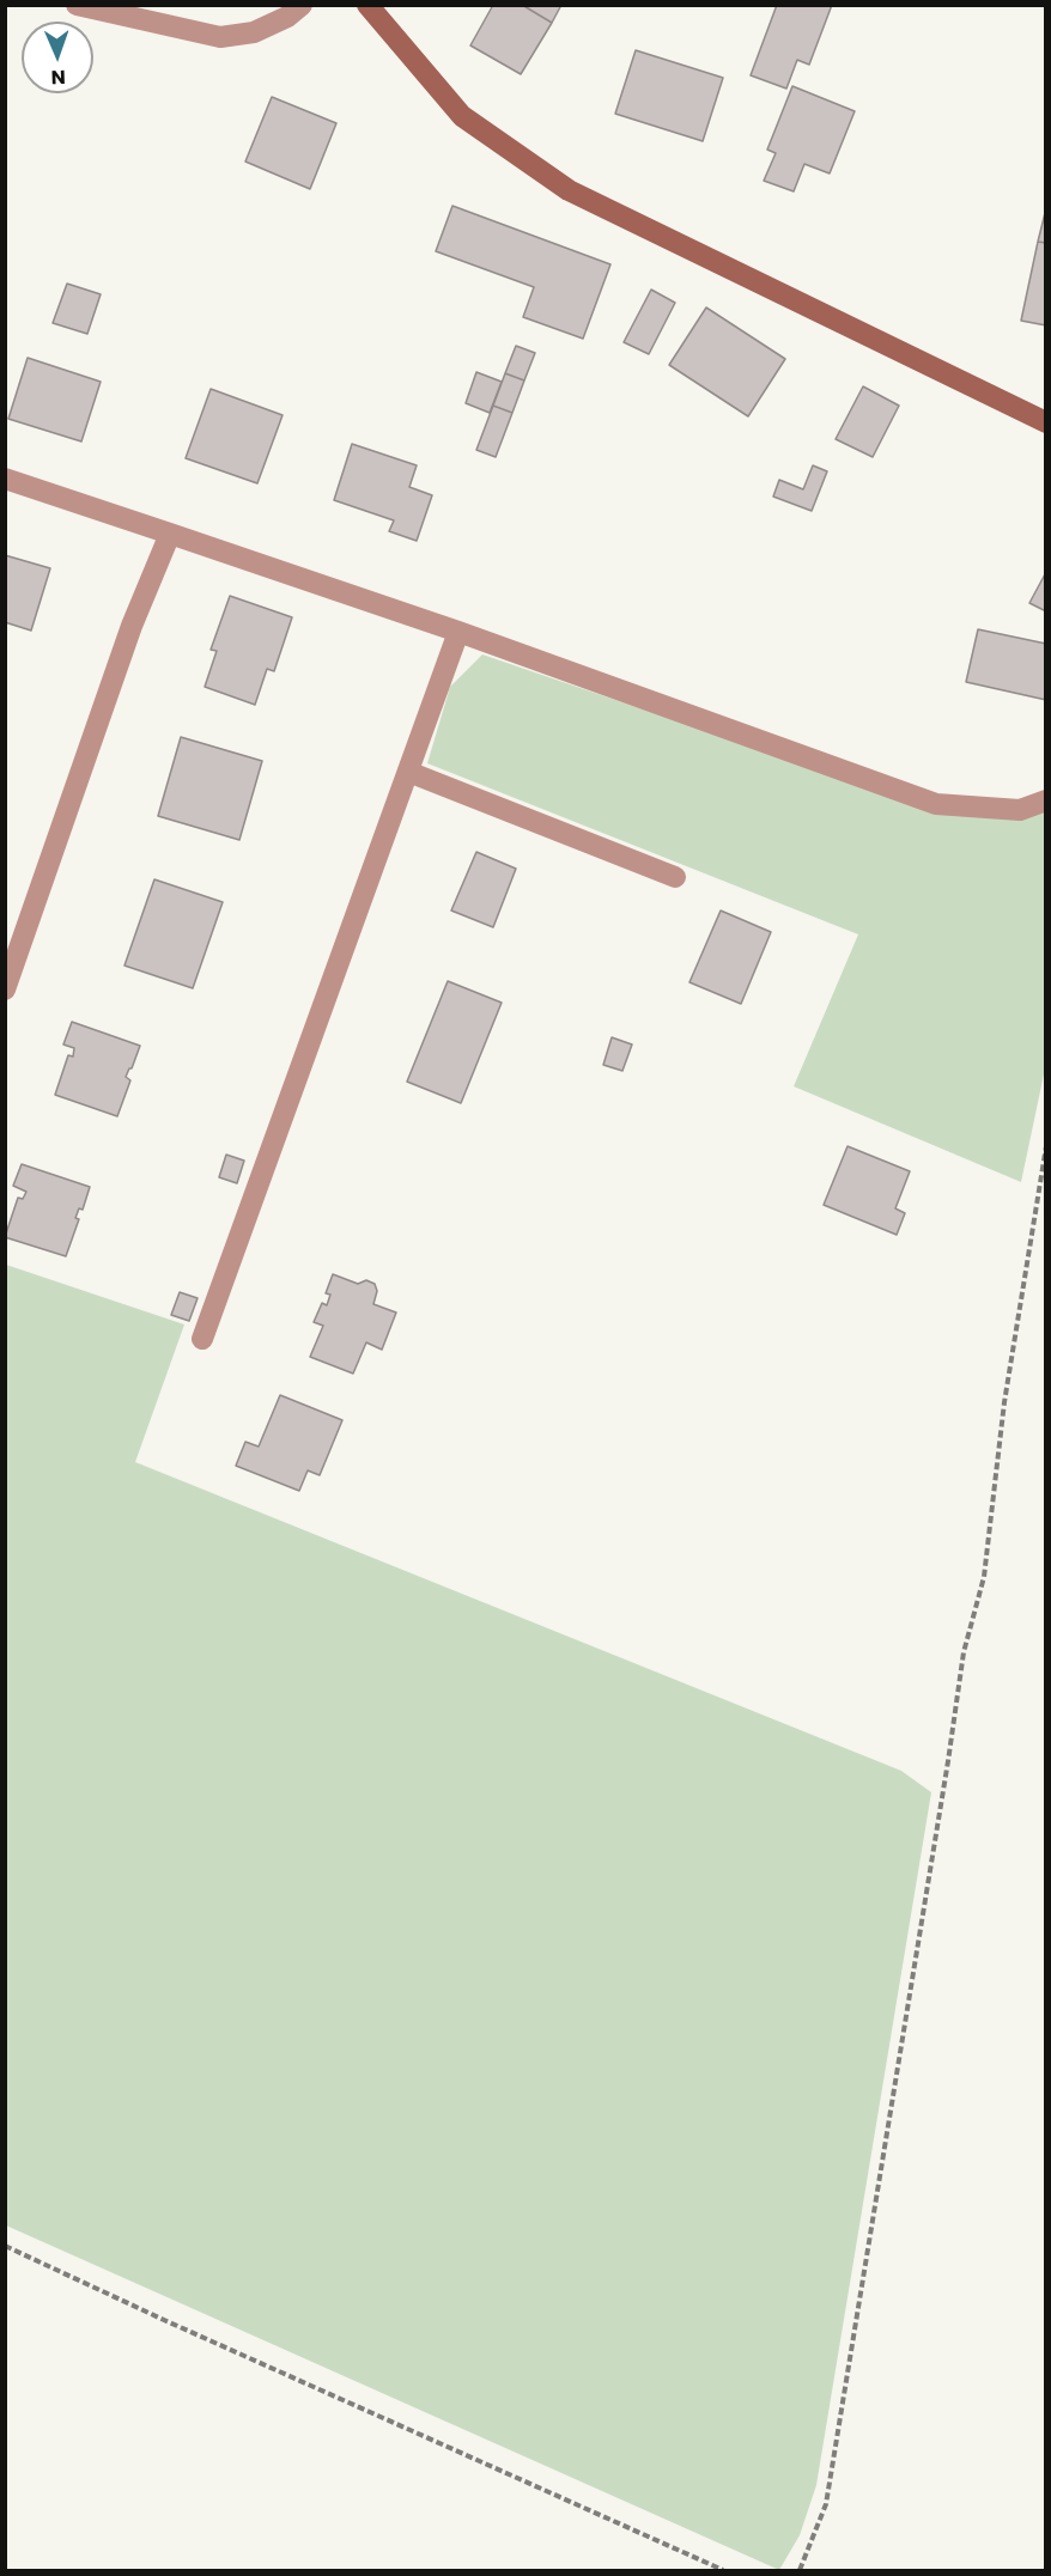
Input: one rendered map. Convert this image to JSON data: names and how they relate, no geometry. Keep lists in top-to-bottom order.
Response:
{
  "north": "bottom"
}
